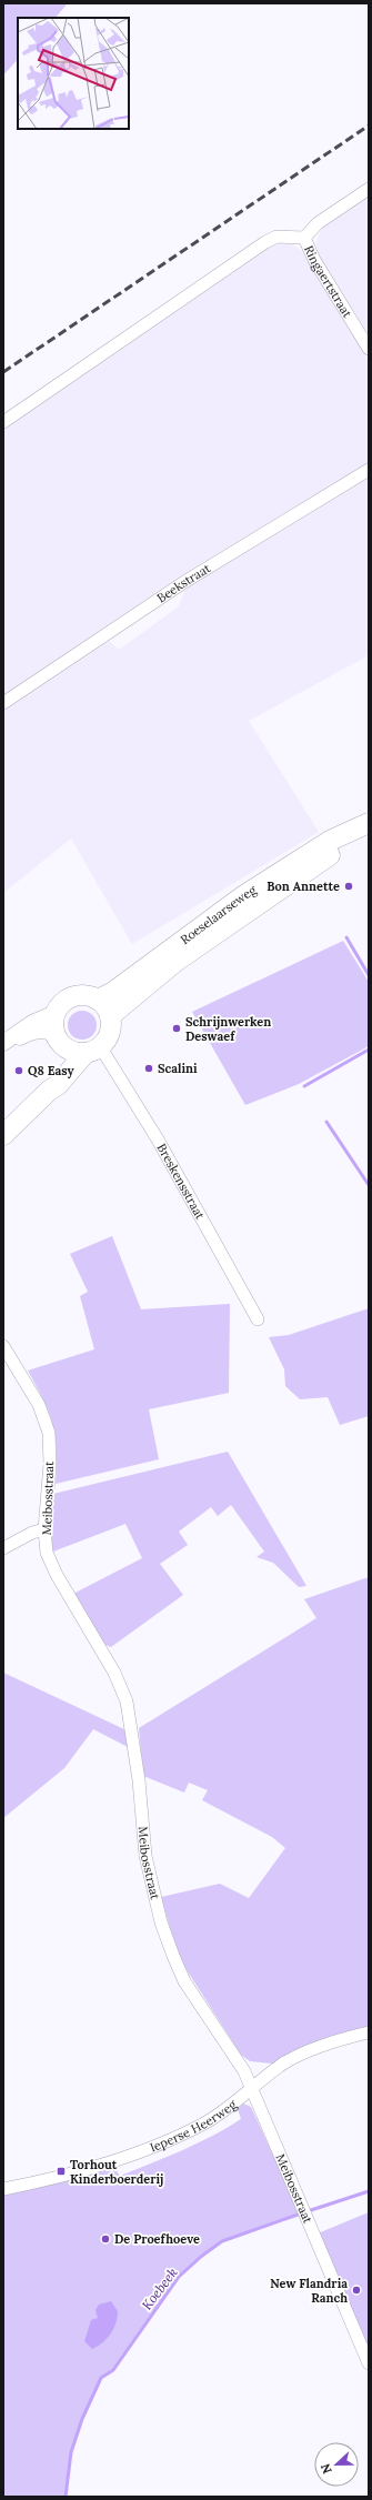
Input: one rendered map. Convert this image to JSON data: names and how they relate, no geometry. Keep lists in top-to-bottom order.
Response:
{
  "streets": {
    "main road": ["Roeselaarseweg"],
    "street": [
      "Ringaertstraat",
      "Beekstraat",
      "Breskensstraat",
      "Meibosstraat",
      "Ieperse Heerweg"
    ]
  },
  "crossings": [
    ["Roeselaarseweg", "Breskensstraat"],
    ["Meibosstraat", "Ieperse Heerweg"]
  ],
  "water": ["Koebeek"],
  "places": {
    "other": [
      "Bon Annette",
      "Schrijnwerken Deswaef",
      "Scalini",
      "Q8 Easy",
      "De Proefhoeve",
      "New Flandria Ranch"
    ],
    "transit": ["Torhout Kinderboerderij"]
  },
  "north": "left"
}
